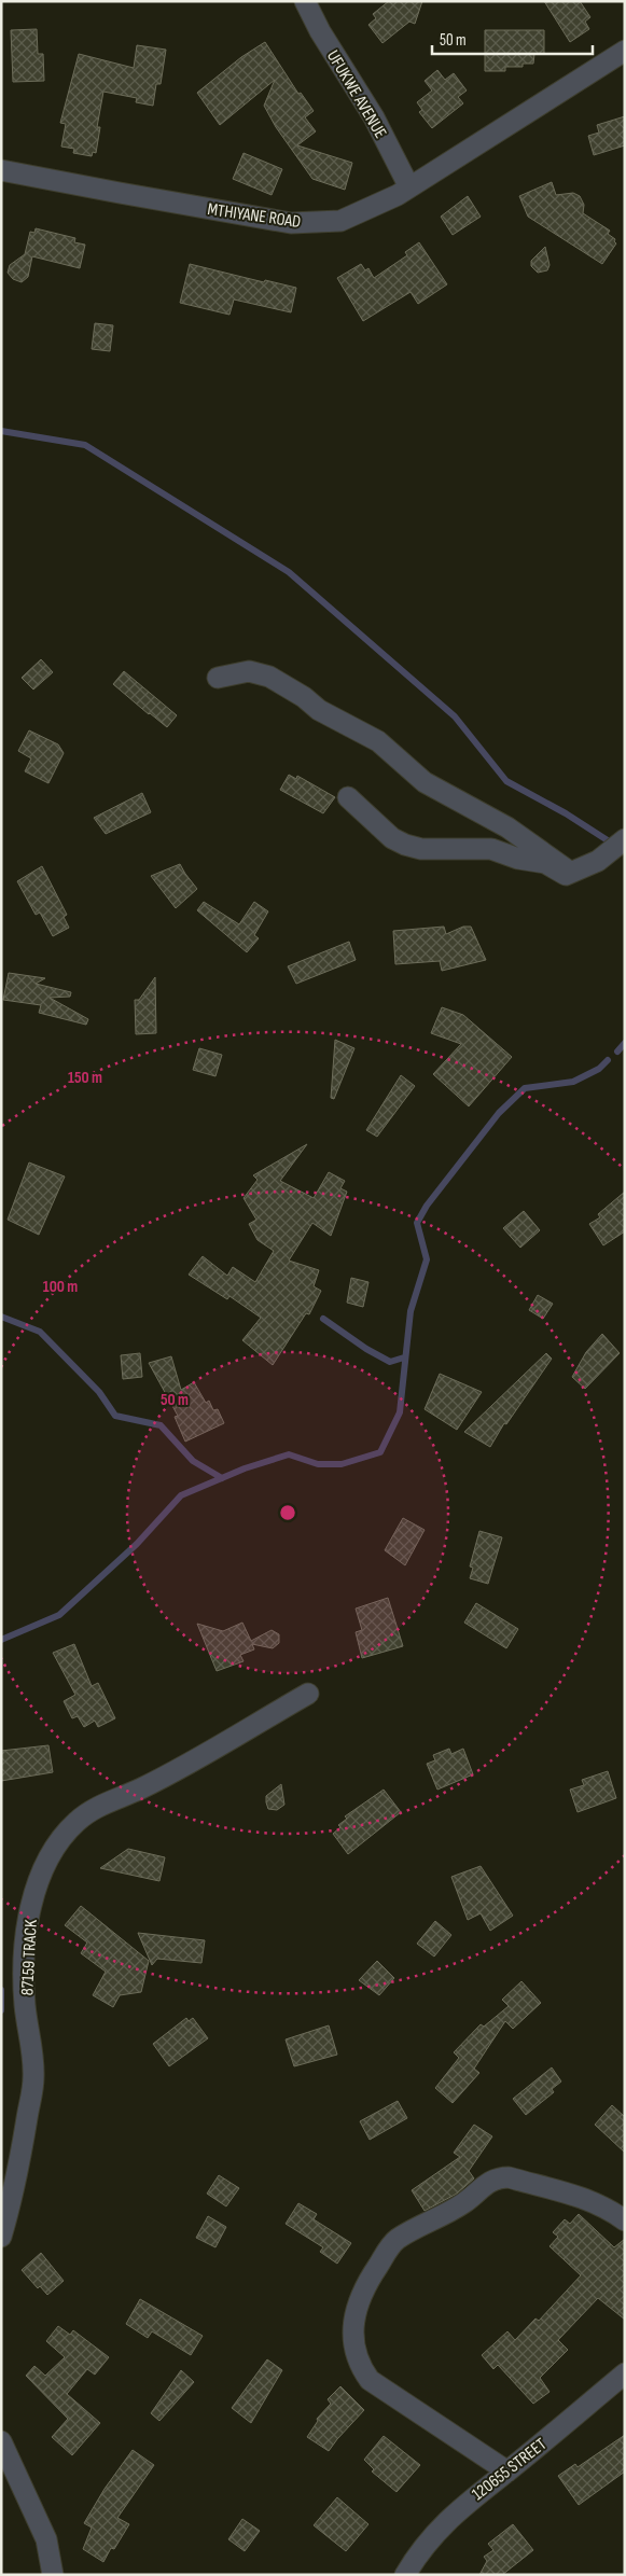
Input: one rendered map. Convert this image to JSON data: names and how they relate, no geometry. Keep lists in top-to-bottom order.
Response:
{
  "streets": {
    "street": [
      "UFUKWE AVENUE",
      "MTHIYANE ROAD",
      "87159 TRACK",
      "120655 STREET"
    ]
  },
  "crossings": [
    ["UFUKWE AVENUE", "MTHIYANE ROAD"]
  ],
  "scale_bar": "50 m",
  "rings": ["150 m", "100 m", "50 m"]
}
